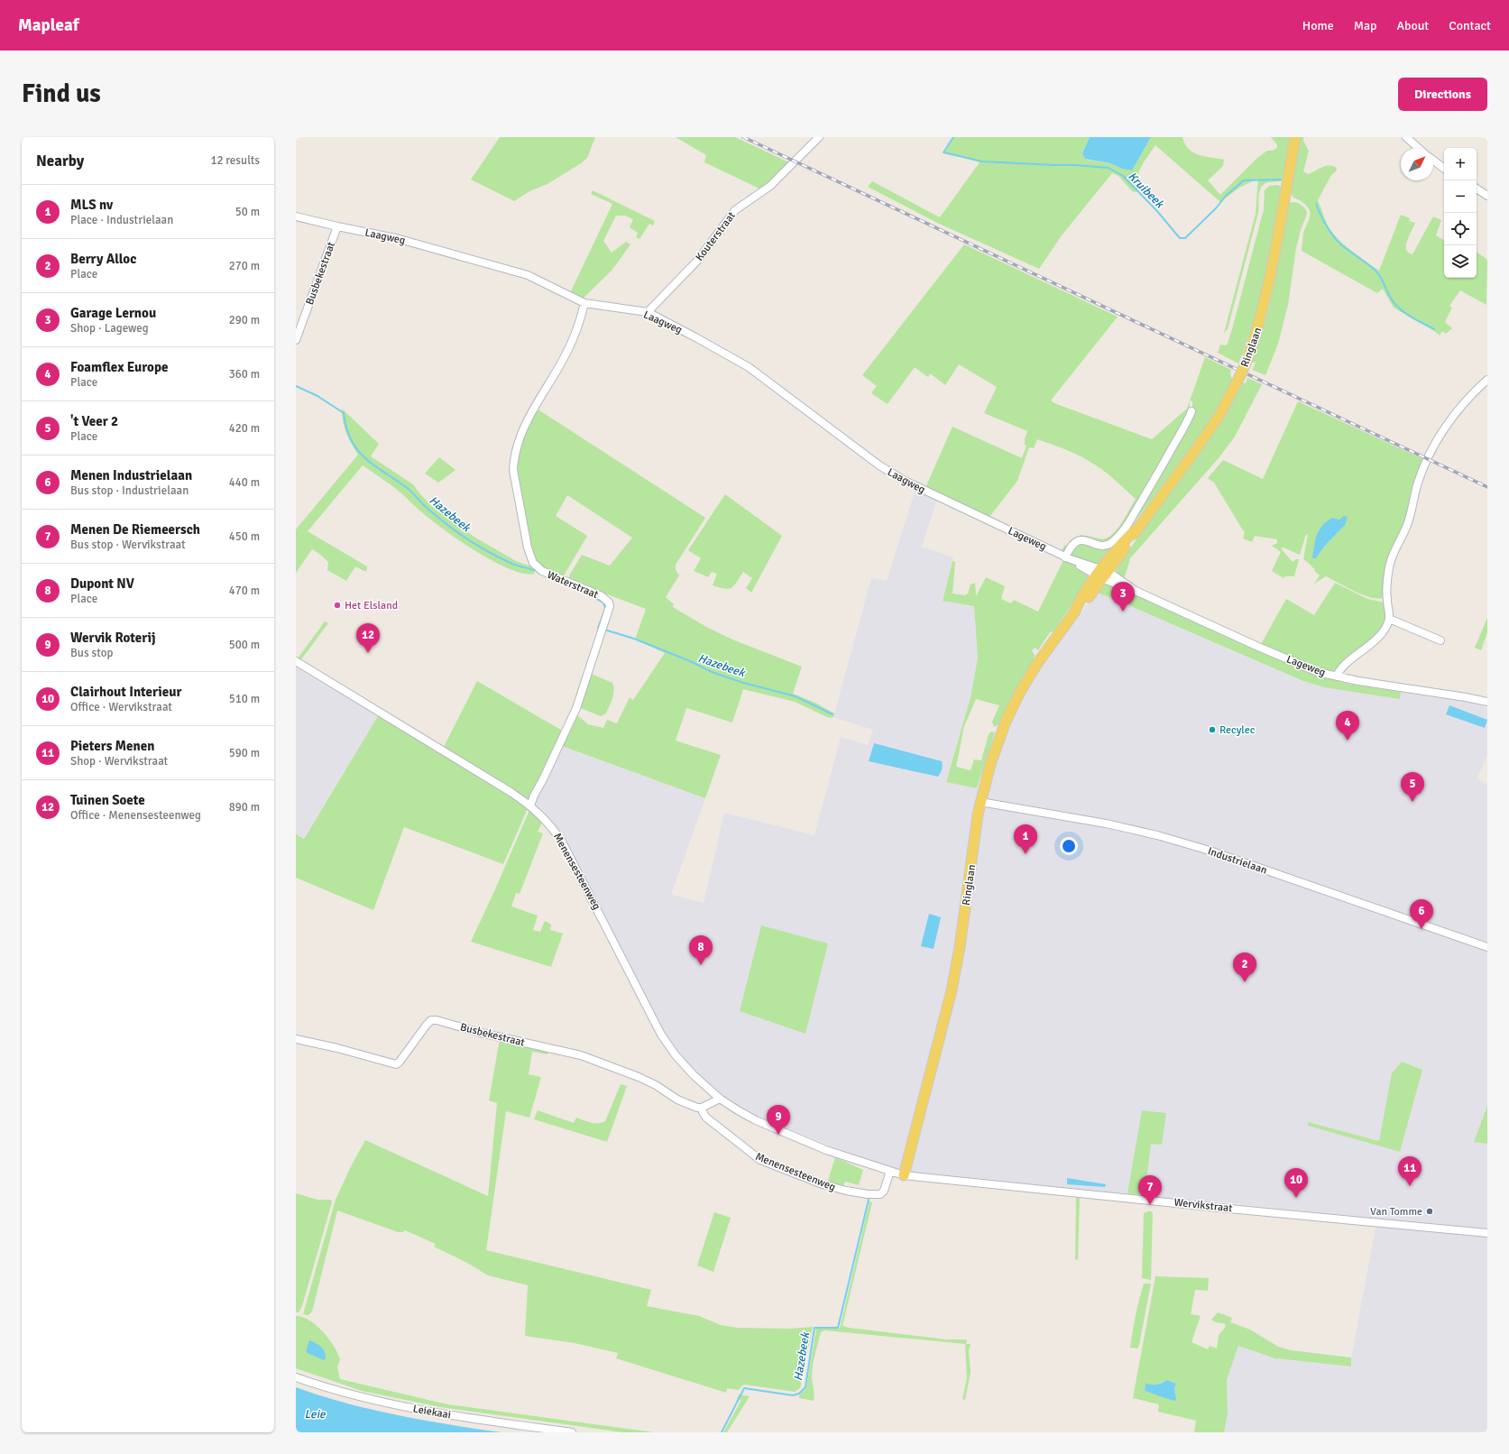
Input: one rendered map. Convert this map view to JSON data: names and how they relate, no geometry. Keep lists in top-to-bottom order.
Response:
{
  "streets": {
    "main road": ["Ringlaan"],
    "street": [
      "Laagweg",
      "Kouterstraat",
      "Busbekestraat",
      "Lageweg",
      "Waterstraat",
      "Industrielaan",
      "Menensesteenweg",
      "Wervikstraat",
      "Leiekaai"
    ]
  },
  "crossings": [
    ["Laagweg", "Kouterstraat"],
    ["Laagweg", "Busbekestraat"],
    ["Laagweg", "Lageweg"],
    ["Laagweg", "Waterstraat"],
    ["Busbekestraat", "Menensesteenweg"],
    ["Ringlaan", "Lageweg"],
    ["Ringlaan", "Industrielaan"],
    ["Ringlaan", "Menensesteenweg"],
    ["Ringlaan", "Wervikstraat"],
    ["Waterstraat", "Menensesteenweg"],
    ["Menensesteenweg", "Wervikstraat"]
  ],
  "water": ["Kruibeek", "Hazebeek", "Leie"],
  "places": ["Het Elsland", "Recylec", "Van Tomme"],
  "north": "top right",
  "page": {
    "header": "Mapleaf",
    "nav": [
      "Home",
      "Map",
      "About",
      "Contact"
    ],
    "buttons": "Directions",
    "title": "Find us",
    "heading": ["Nearby", "12 results"],
    "map_buttons": ["+", "−"],
    "list": [
      {
        "mark": "1",
        "name": "MLS nv",
        "note": "Place · Industrielaan",
        "value": "50 m"
      },
      {
        "mark": "2",
        "name": "Berry Alloc",
        "note": "Place",
        "value": "270 m"
      },
      {
        "mark": "3",
        "name": "Garage Lernou",
        "note": "Shop · Lageweg",
        "value": "290 m"
      },
      {
        "mark": "4",
        "name": "Foamflex Europe",
        "note": "Place",
        "value": "360 m"
      },
      {
        "mark": "5",
        "name": "'t Veer 2",
        "note": "Place",
        "value": "420 m"
      },
      {
        "mark": "6",
        "name": "Menen Industrielaan",
        "note": "Bus stop · Industrielaan",
        "value": "440 m"
      },
      {
        "mark": "7",
        "name": "Menen De Riemeersch",
        "note": "Bus stop · Wervikstraat",
        "value": "450 m"
      },
      {
        "mark": "8",
        "name": "Dupont NV",
        "note": "Place",
        "value": "470 m"
      },
      {
        "mark": "9",
        "name": "Wervik Roterij",
        "note": "Bus stop",
        "value": "500 m"
      },
      {
        "mark": "10",
        "name": "Clairhout Interieur",
        "note": "Office · Wervikstraat",
        "value": "510 m"
      },
      {
        "mark": "11",
        "name": "Pieters Menen",
        "note": "Shop · Wervikstraat",
        "value": "590 m"
      },
      {
        "mark": "12",
        "name": "Tuinen Soete",
        "note": "Office · Menensesteenweg",
        "value": "890 m"
      }
    ],
    "pins": [
      "3",
      "12",
      "4",
      "5",
      "1",
      "6",
      "8",
      "2",
      "9",
      "11",
      "10",
      "7"
    ]
  }
}
